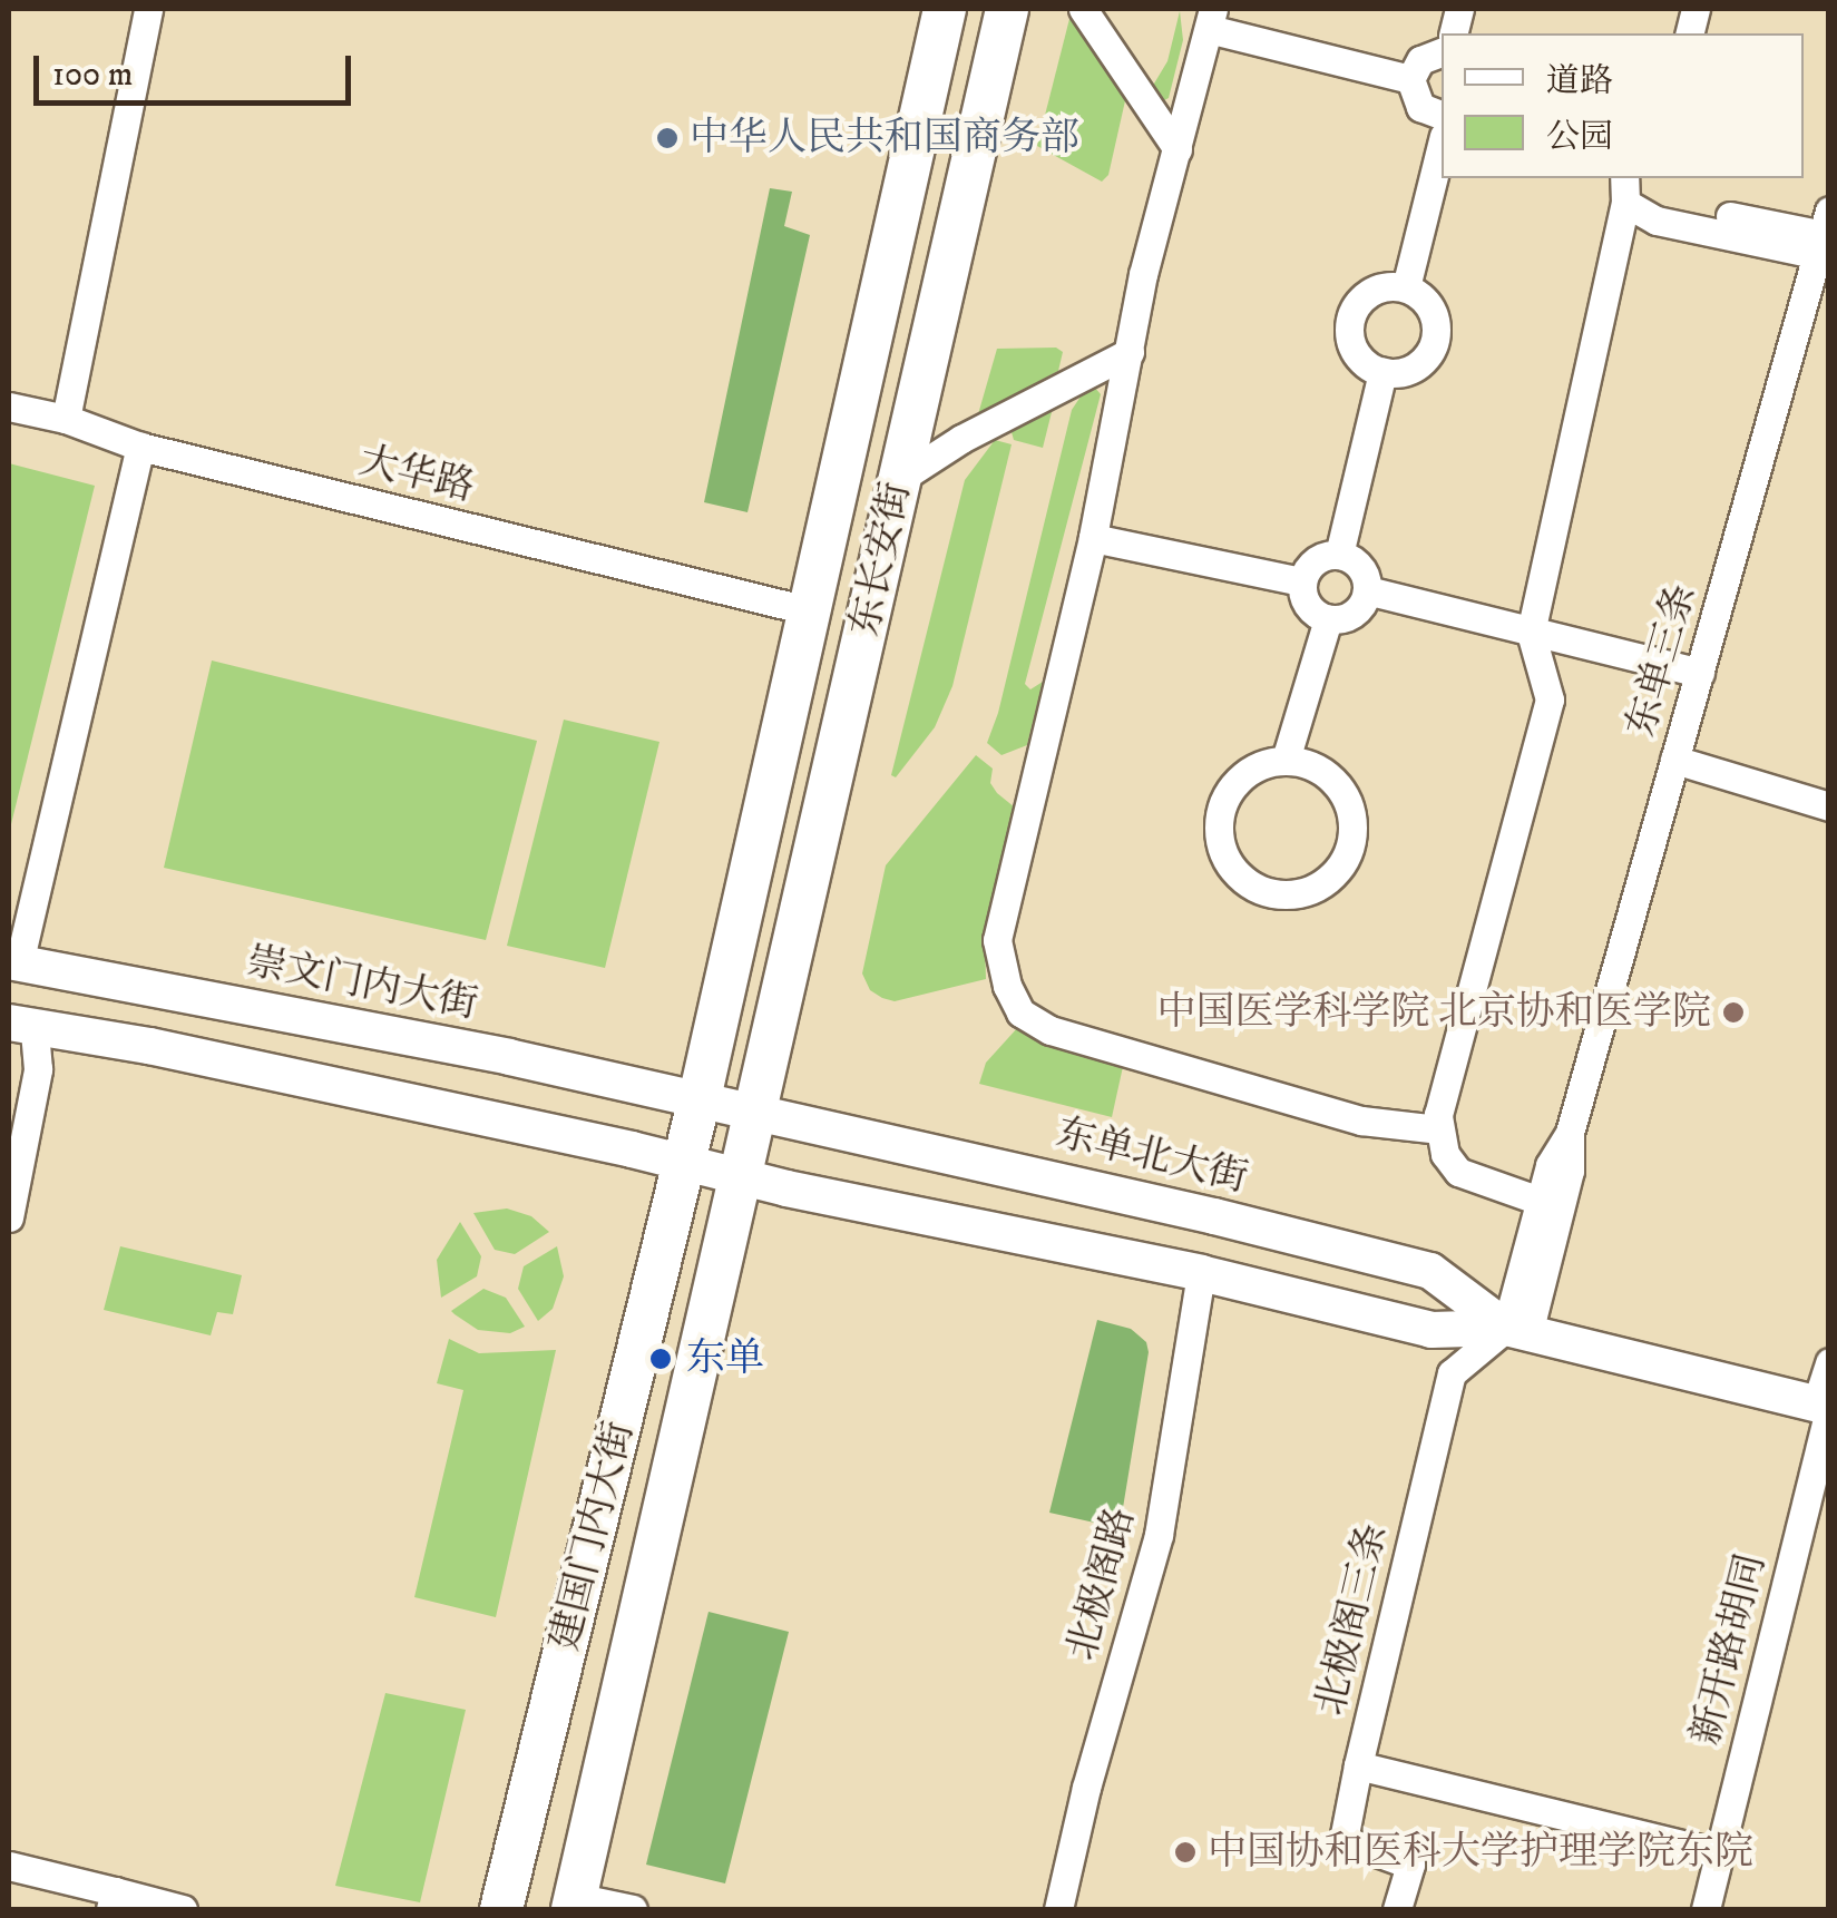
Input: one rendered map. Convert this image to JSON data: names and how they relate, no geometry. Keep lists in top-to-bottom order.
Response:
{
  "streets": {
    "highway": ["东长安街", "建国门内大街"],
    "main road": ["崇文门内大街", "东单北大街"],
    "street": [
      "大华路",
      "东单三条",
      "北极阁路",
      "北极阁三条",
      "新开路胡同"
    ]
  },
  "crossings": [
    ["大华路", "东长安街"],
    ["东长安街", "崇文门内大街"],
    ["东长安街", "东单北大街"],
    ["东长安街", "建国门内大街"],
    ["东单三条", "东单北大街"],
    ["东单三条", "北极阁三条"],
    ["崇文门内大街", "东单北大街"],
    ["东单北大街", "建国门内大街"],
    ["东单北大街", "北极阁路"],
    ["东单北大街", "北极阁三条"],
    ["东单北大街", "新开路胡同"]
  ],
  "places": [
    "中华人民共和国商务部",
    "中国医学科学院 北京协和医学院",
    "东单",
    "中国协和医科大学护理学院东院"
  ],
  "legend": ["道路", "公园"],
  "scale_bar": "100 m"
}
